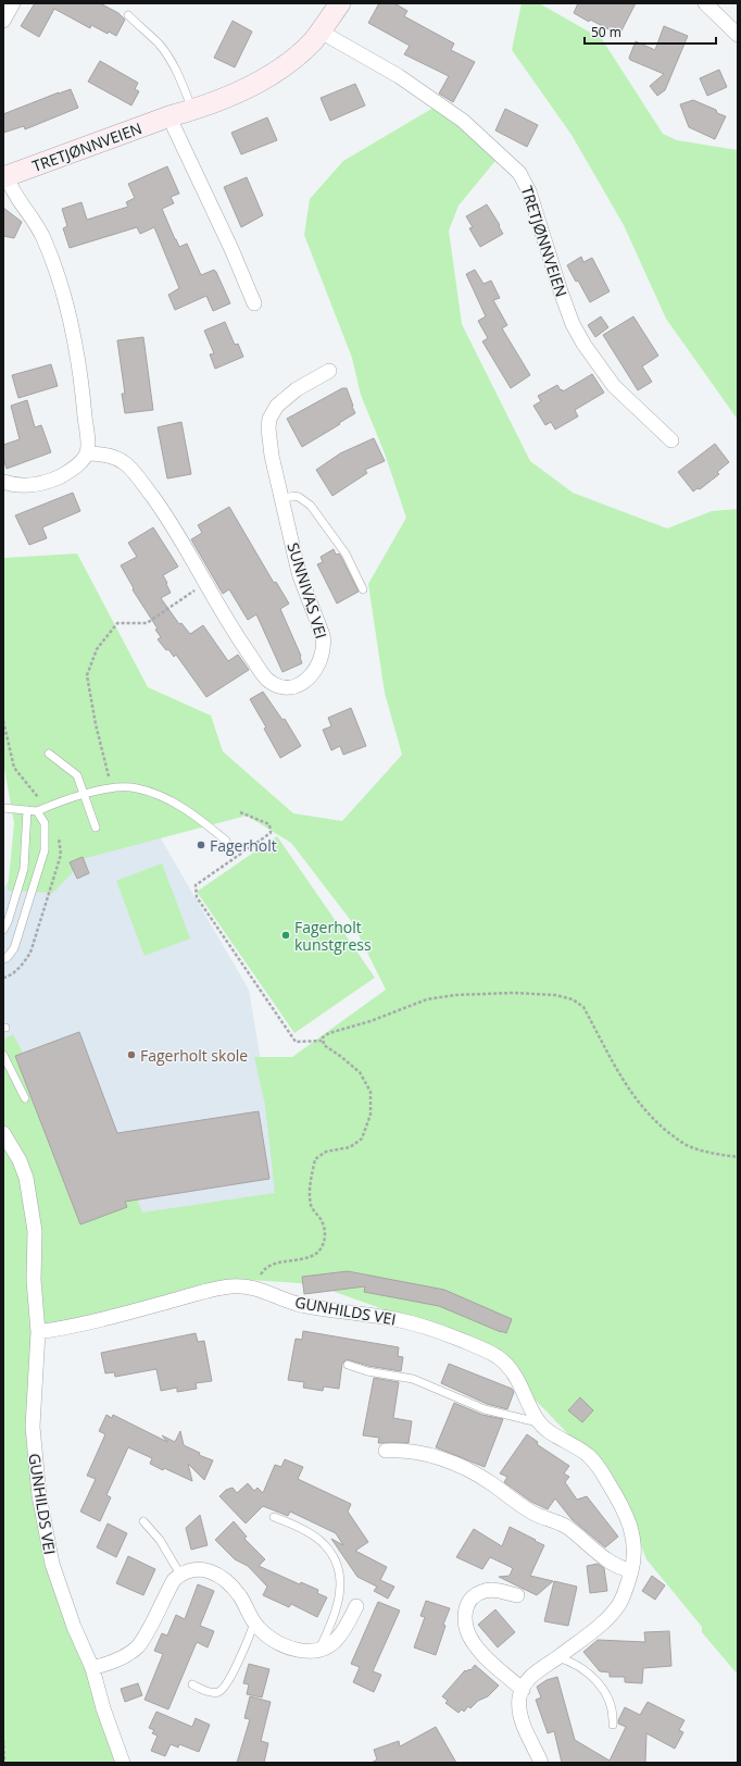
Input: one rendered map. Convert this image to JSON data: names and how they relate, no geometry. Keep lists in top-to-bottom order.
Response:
{
  "streets": {
    "street": ["TRETJØNNVEIEN", "SUNNIVAS VEI", "GUNHILDS VEI"]
  },
  "places": ["Fagerholt", "Fagerholt kunstgress", "Fagerholt skole"],
  "scale_bar": "50 m"
}
